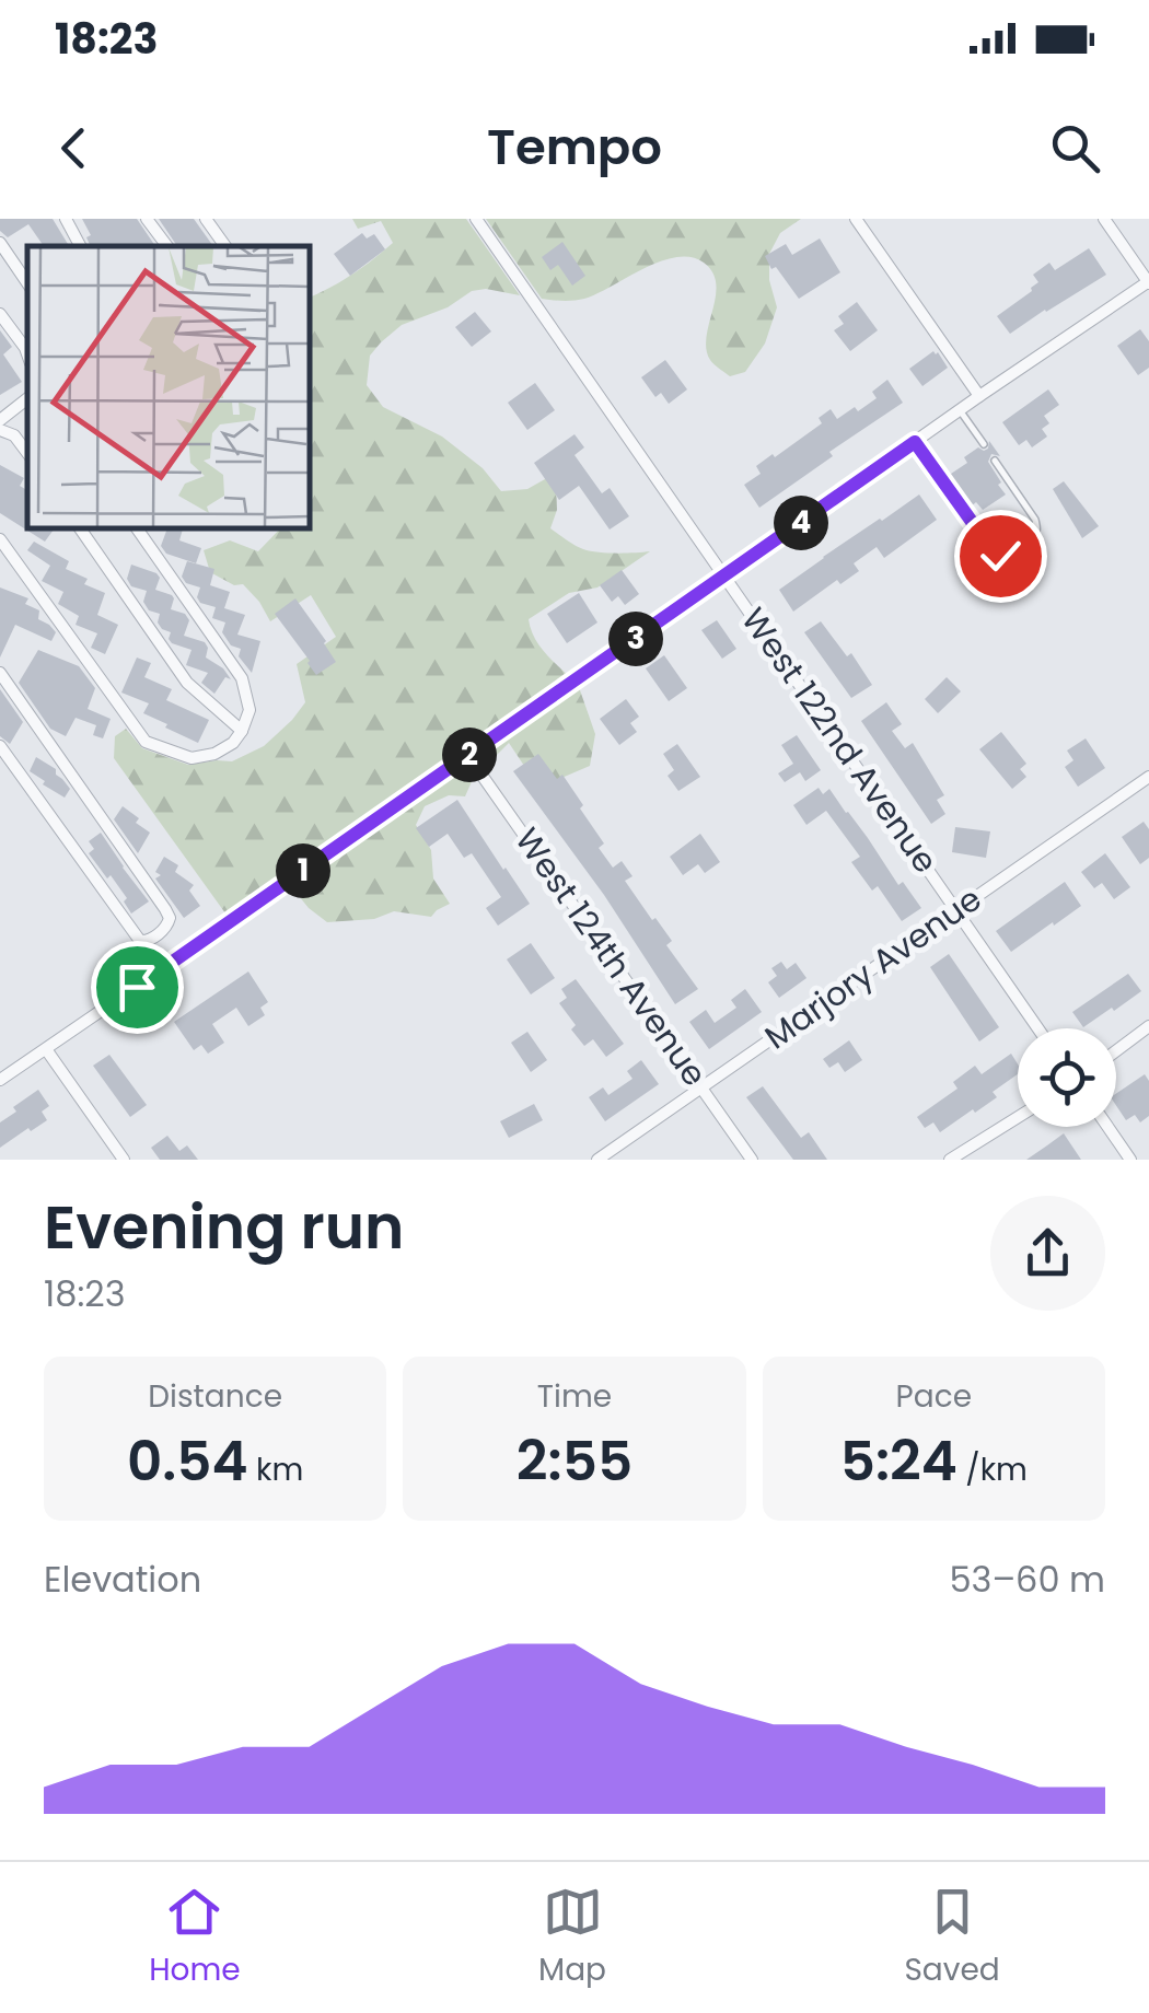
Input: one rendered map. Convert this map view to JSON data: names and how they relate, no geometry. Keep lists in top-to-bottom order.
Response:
{
  "streets": {
    "street": ["West 122nd Avenue", "West 124th Avenue", "Marjory Avenue"]
  },
  "crossings": [
    ["West 122nd Avenue", "Marjory Avenue"],
    ["West 124th Avenue", "Marjory Avenue"]
  ],
  "page": {
    "status": "18:23",
    "header": "Tempo",
    "pins": [
      "4",
      "3",
      "2",
      "1"
    ],
    "heading": ["Evening run", "18:23"],
    "stats": [
      ["Distance", "0.54 km"],
      ["Time", "2:55"],
      ["Pace", "5:24 /km"]
    ],
    "chart": ["Elevation", "53–60 m"],
    "tabs": ["Home", "Map", "Saved"]
  }
}
